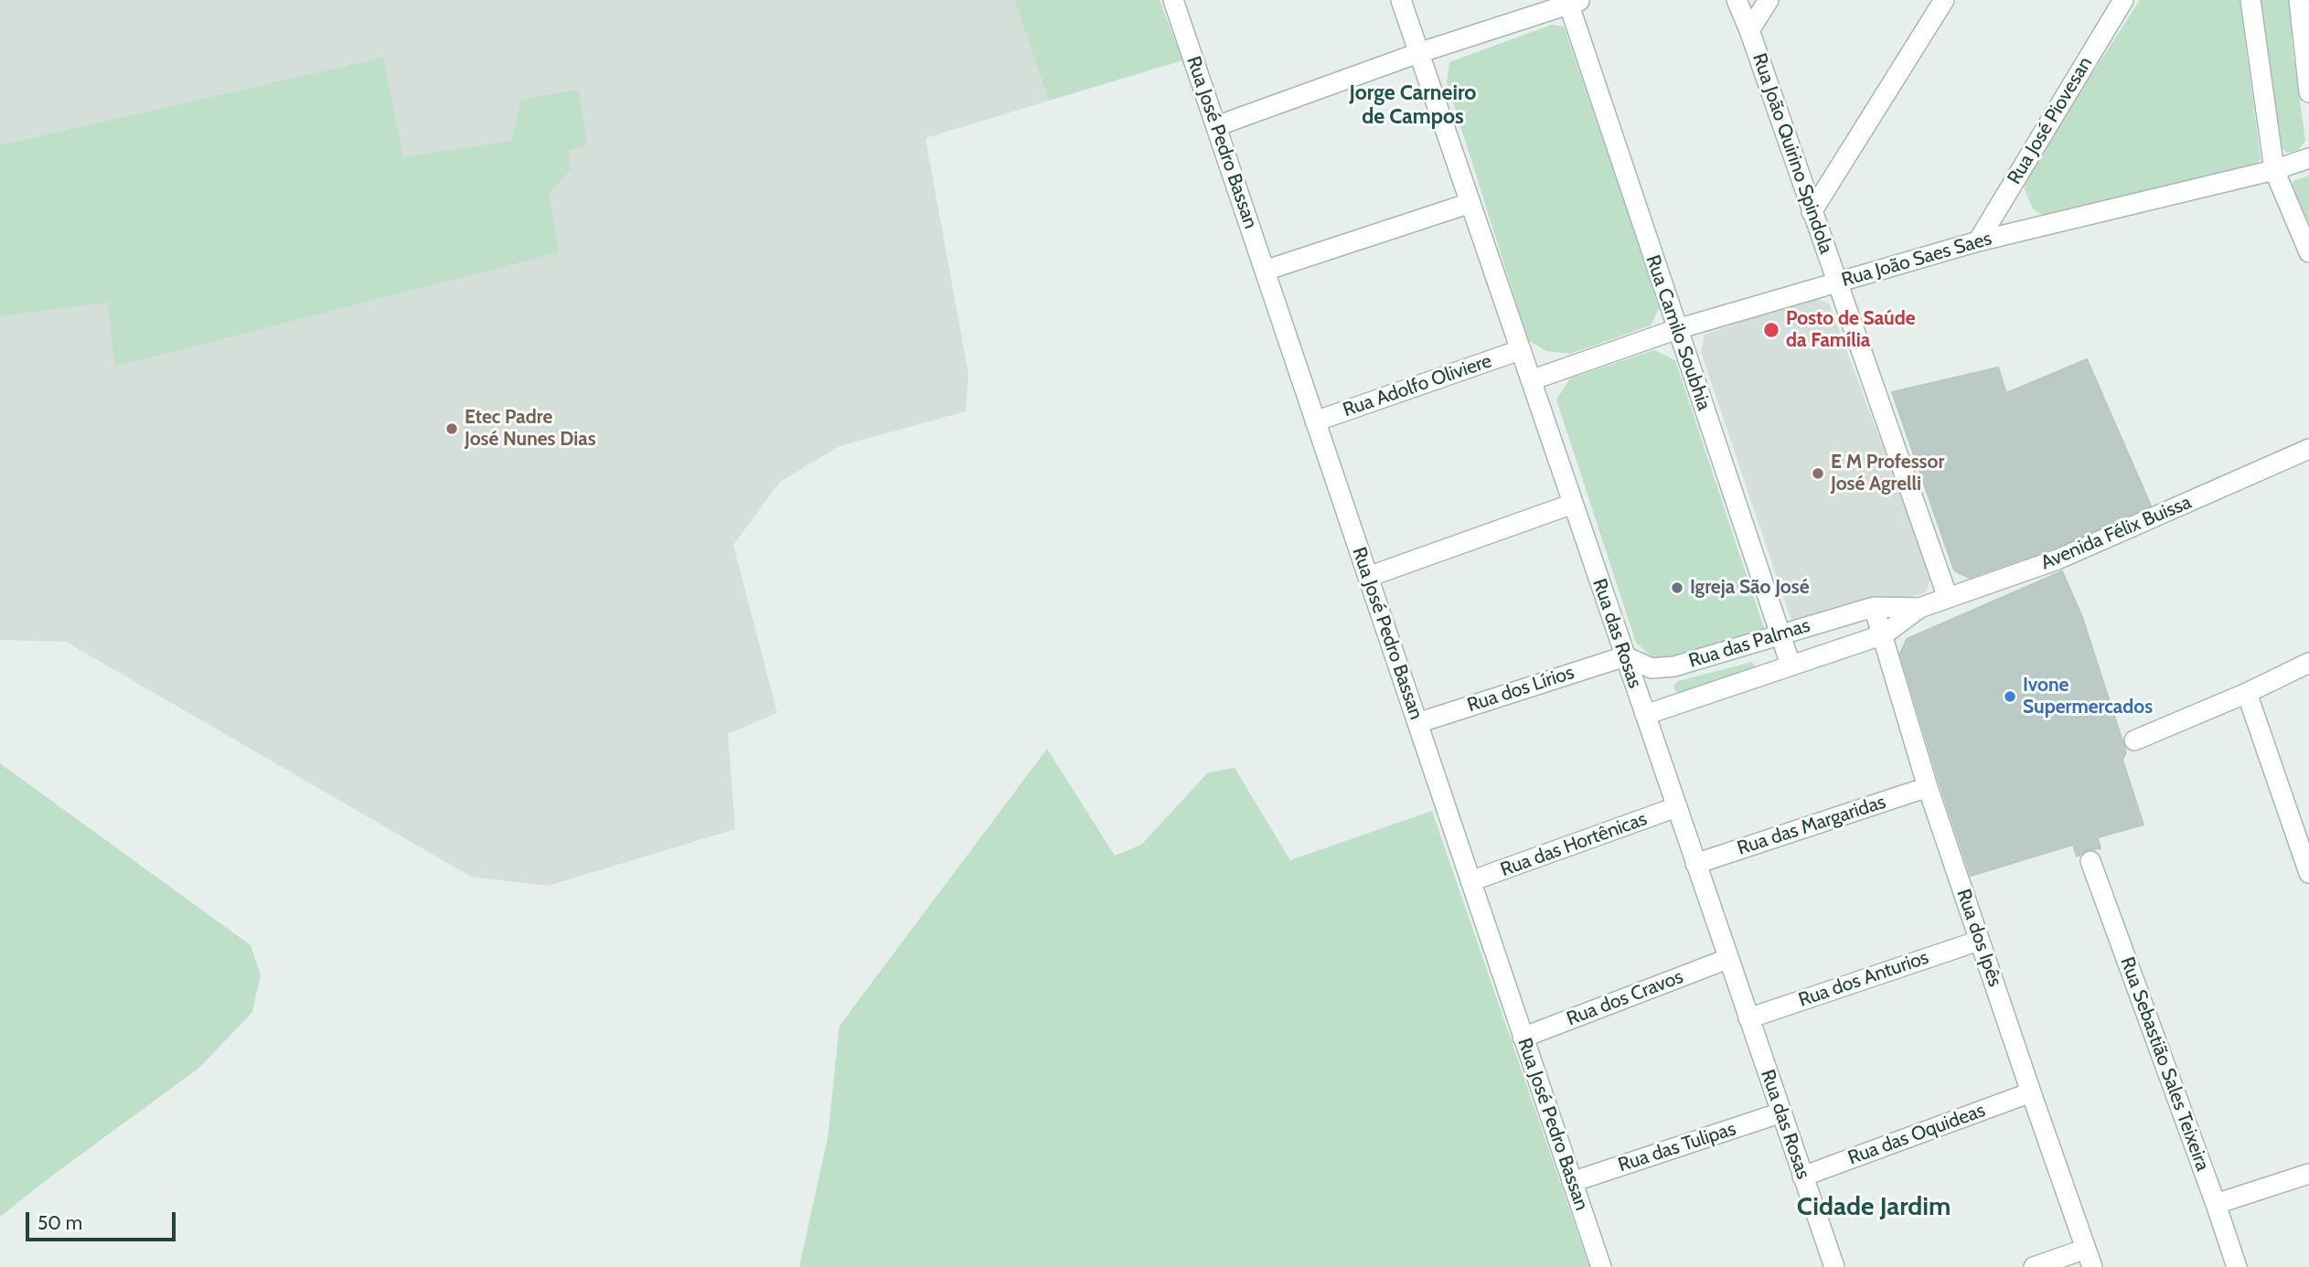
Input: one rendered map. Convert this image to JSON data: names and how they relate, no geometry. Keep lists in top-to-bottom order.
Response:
{
  "streets": {
    "street": [
      "Rua José Piovesan",
      "Rua José Pedro Bassan",
      "Rua João Quirino Spindola",
      "Rua João Saes Saes",
      "Rua Camilo Soubhia",
      "Rua Adolfo Oliviere",
      "Avenida Félix Buissa",
      "Rua das Rosas",
      "Rua das Palmas",
      "Rua dos Lírios",
      "Rua das Margaridas",
      "Rua das Hortênicas",
      "Rua dos Ipês",
      "Rua dos Anturios",
      "Rua dos Cravos",
      "Rua Sebastião Sales Teixeira",
      "Rua das Oquideas",
      "Rua das Tulipas"
    ]
  },
  "crossings": [
    ["Rua José Piovesan", "Rua João Saes Saes"],
    ["Rua José Pedro Bassan", "Rua Adolfo Oliviere"],
    ["Rua José Pedro Bassan", "Rua dos Lírios"],
    ["Rua José Pedro Bassan", "Rua das Hortênicas"],
    ["Rua José Pedro Bassan", "Rua dos Cravos"],
    ["Rua José Pedro Bassan", "Rua das Tulipas"],
    ["Rua João Quirino Spindola", "Rua João Saes Saes"],
    ["Rua João Quirino Spindola", "Avenida Félix Buissa"],
    ["Rua João Saes Saes", "Rua Camilo Soubhia"],
    ["Rua João Saes Saes", "Rua das Rosas"],
    ["Rua Camilo Soubhia", "Rua das Palmas"],
    ["Rua Adolfo Oliviere", "Rua das Rosas"],
    ["Avenida Félix Buissa", "Rua das Palmas"],
    ["Avenida Félix Buissa", "Rua dos Ipês"],
    ["Rua das Rosas", "Rua das Palmas"],
    ["Rua das Rosas", "Rua dos Lírios"],
    ["Rua das Rosas", "Rua das Margaridas"],
    ["Rua das Rosas", "Rua das Hortênicas"],
    ["Rua das Rosas", "Rua dos Anturios"],
    ["Rua das Rosas", "Rua dos Cravos"],
    ["Rua das Rosas", "Rua das Oquideas"],
    ["Rua das Rosas", "Rua das Tulipas"],
    ["Rua das Palmas", "Rua dos Lírios"],
    ["Rua das Palmas", "Rua dos Ipês"],
    ["Rua das Margaridas", "Rua dos Ipês"],
    ["Rua dos Ipês", "Rua dos Anturios"],
    ["Rua dos Ipês", "Rua das Oquideas"]
  ],
  "districts": ["Jorge Carneiro de Campos", "Cidade Jardim"],
  "places": [
    "Posto de Saúde da Família",
    "Etec Padre José Nunes Dias",
    "E M Professor José Agrelli",
    "Igreja São José",
    "Ivone Supermercados"
  ],
  "scale_bar": "50 m"
}
